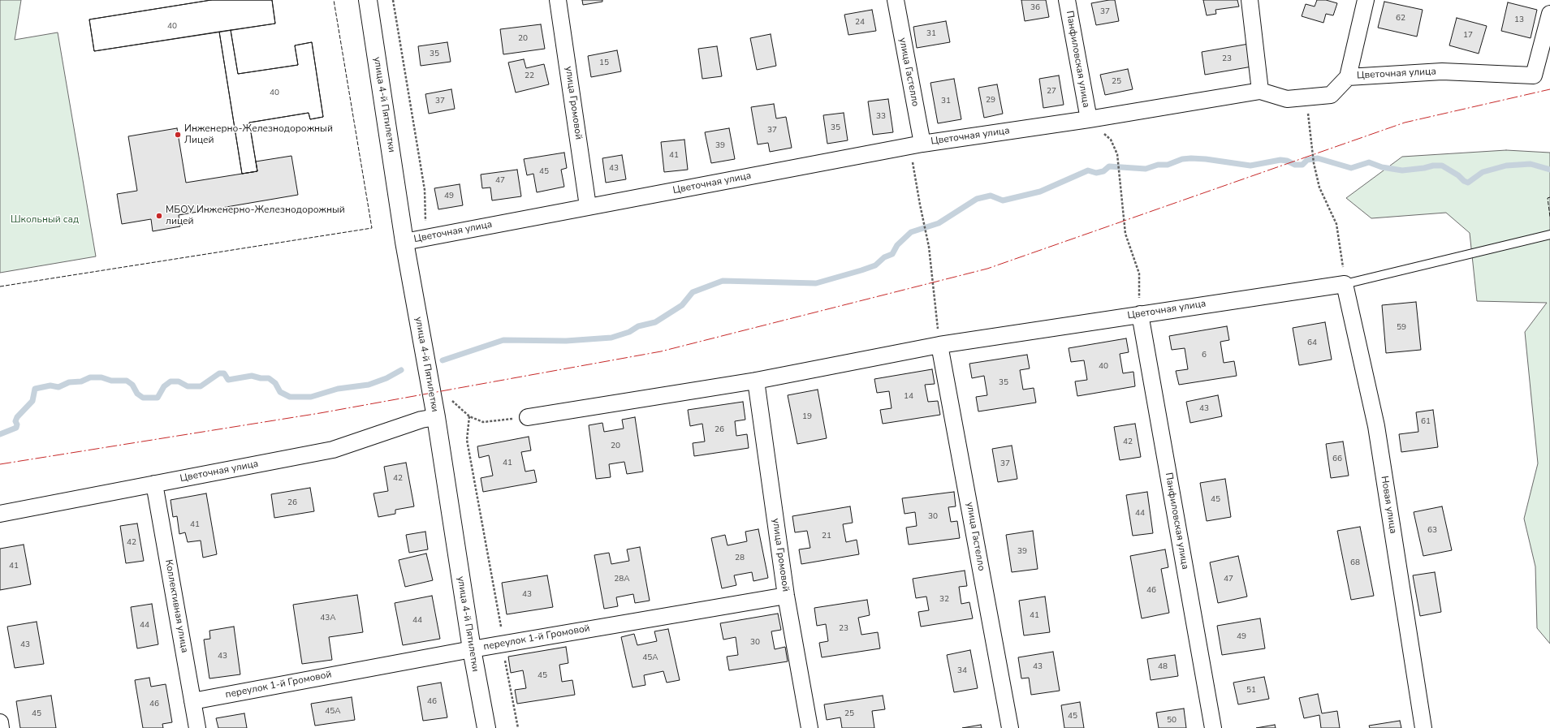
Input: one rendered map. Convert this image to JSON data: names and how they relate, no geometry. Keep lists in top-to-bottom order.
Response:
{
  "streets": {
    "street": [
      "Панфиловская улица",
      "улица Гастелло",
      "Цветочная улица",
      "улица Громовой",
      "улица 4-й Пятилетки",
      "Новая улица",
      "Коллективная улица",
      "переулок 1-й Громовой"
    ]
  },
  "crossings": [
    ["Панфиловская улица", "Цветочная улица"],
    ["улица Гастелло", "Цветочная улица"],
    ["Цветочная улица", "улица Громовой"],
    ["Цветочная улица", "улица 4-й Пятилетки"],
    ["Цветочная улица", "Новая улица"],
    ["Цветочная улица", "Коллективная улица"],
    ["улица Громовой", "переулок 1-й Громовой"],
    ["улица 4-й Пятилетки", "переулок 1-й Громовой"],
    ["Коллективная улица", "переулок 1-й Громовой"]
  ],
  "parks": ["Школьный сад"],
  "places": ["Инженерно-Железнодорожный Лицей", "МБОУ Инженерно-Железнодорожный лицей"],
  "house_numbers": [
    "36",
    "37",
    "62",
    "13",
    "24",
    "40",
    "31",
    "17",
    "20",
    "35",
    "23",
    "15",
    "22",
    "25",
    "27",
    "40",
    "29",
    "37",
    "31",
    "33",
    "35",
    "37",
    "39",
    "41",
    "43",
    "45",
    "47",
    "49",
    "59",
    "64",
    "6",
    "40",
    "35",
    "14",
    "43",
    "19",
    "61",
    "26",
    "42",
    "20",
    "66",
    "41",
    "37",
    "42",
    "45",
    "26",
    "44",
    "30",
    "41",
    "63",
    "21",
    "42",
    "39",
    "28",
    "68",
    "41",
    "28А",
    "47",
    "46",
    "43",
    "32",
    "41",
    "43А",
    "44",
    "44",
    "23",
    "49",
    "30",
    "43",
    "43",
    "45А",
    "43",
    "48",
    "34",
    "45",
    "51",
    "46",
    "46",
    "45А",
    "45",
    "25",
    "45",
    "50"
  ]
}
